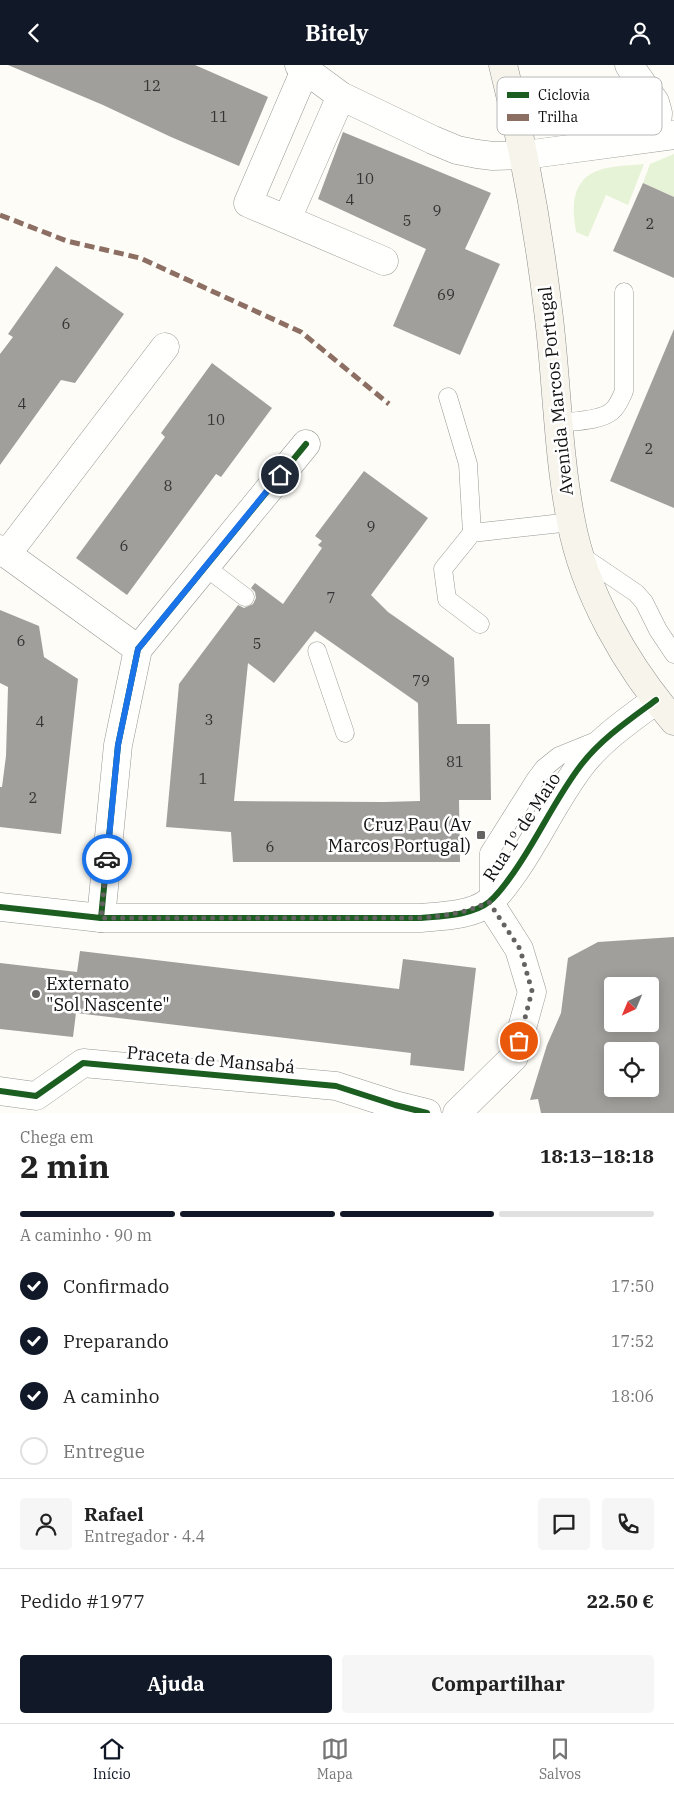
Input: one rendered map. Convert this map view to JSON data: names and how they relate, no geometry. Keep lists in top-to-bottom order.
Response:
{
  "streets": {
    "main road": ["Avenida Marcos Portugal"],
    "street": ["Rua 1º de Maio", "Praceta de Mansabá"]
  },
  "crossings": [
    ["Avenida Marcos Portugal", "Rua 1º de Maio"]
  ],
  "places": {
    "transit": ["Cruz Pau (Av Marcos Portugal)"],
    "other": ["Externato \"Sol Nascente\""]
  },
  "house_numbers": [
    "12",
    "11",
    "10",
    "4",
    "9",
    "5",
    "2",
    "69",
    "6",
    "4",
    "10",
    "2",
    "8",
    "9",
    "6",
    "7",
    "6",
    "5",
    "79",
    "3",
    "4",
    "81",
    "1",
    "2",
    "6"
  ],
  "legend": ["Ciclovia", "Trilha"],
  "north": "bottom left",
  "page": {
    "header": "Bitely",
    "heading": ["2 min", "Chega em", "18:13–18:18"],
    "panel": [
      "Rafael",
      "Entregador · 4.4",
      "Pedido #1977",
      "22.50 €"
    ],
    "bar": "A caminho · 90 m",
    "list": [
      ["Confirmado", "17:50"],
      ["Preparando", "17:52"],
      ["A caminho", "18:06"],
      "Entregue"
    ],
    "buttons": ["Ajuda", "Compartilhar"],
    "tabs": ["Início", "Mapa", "Salvos"]
  }
}
